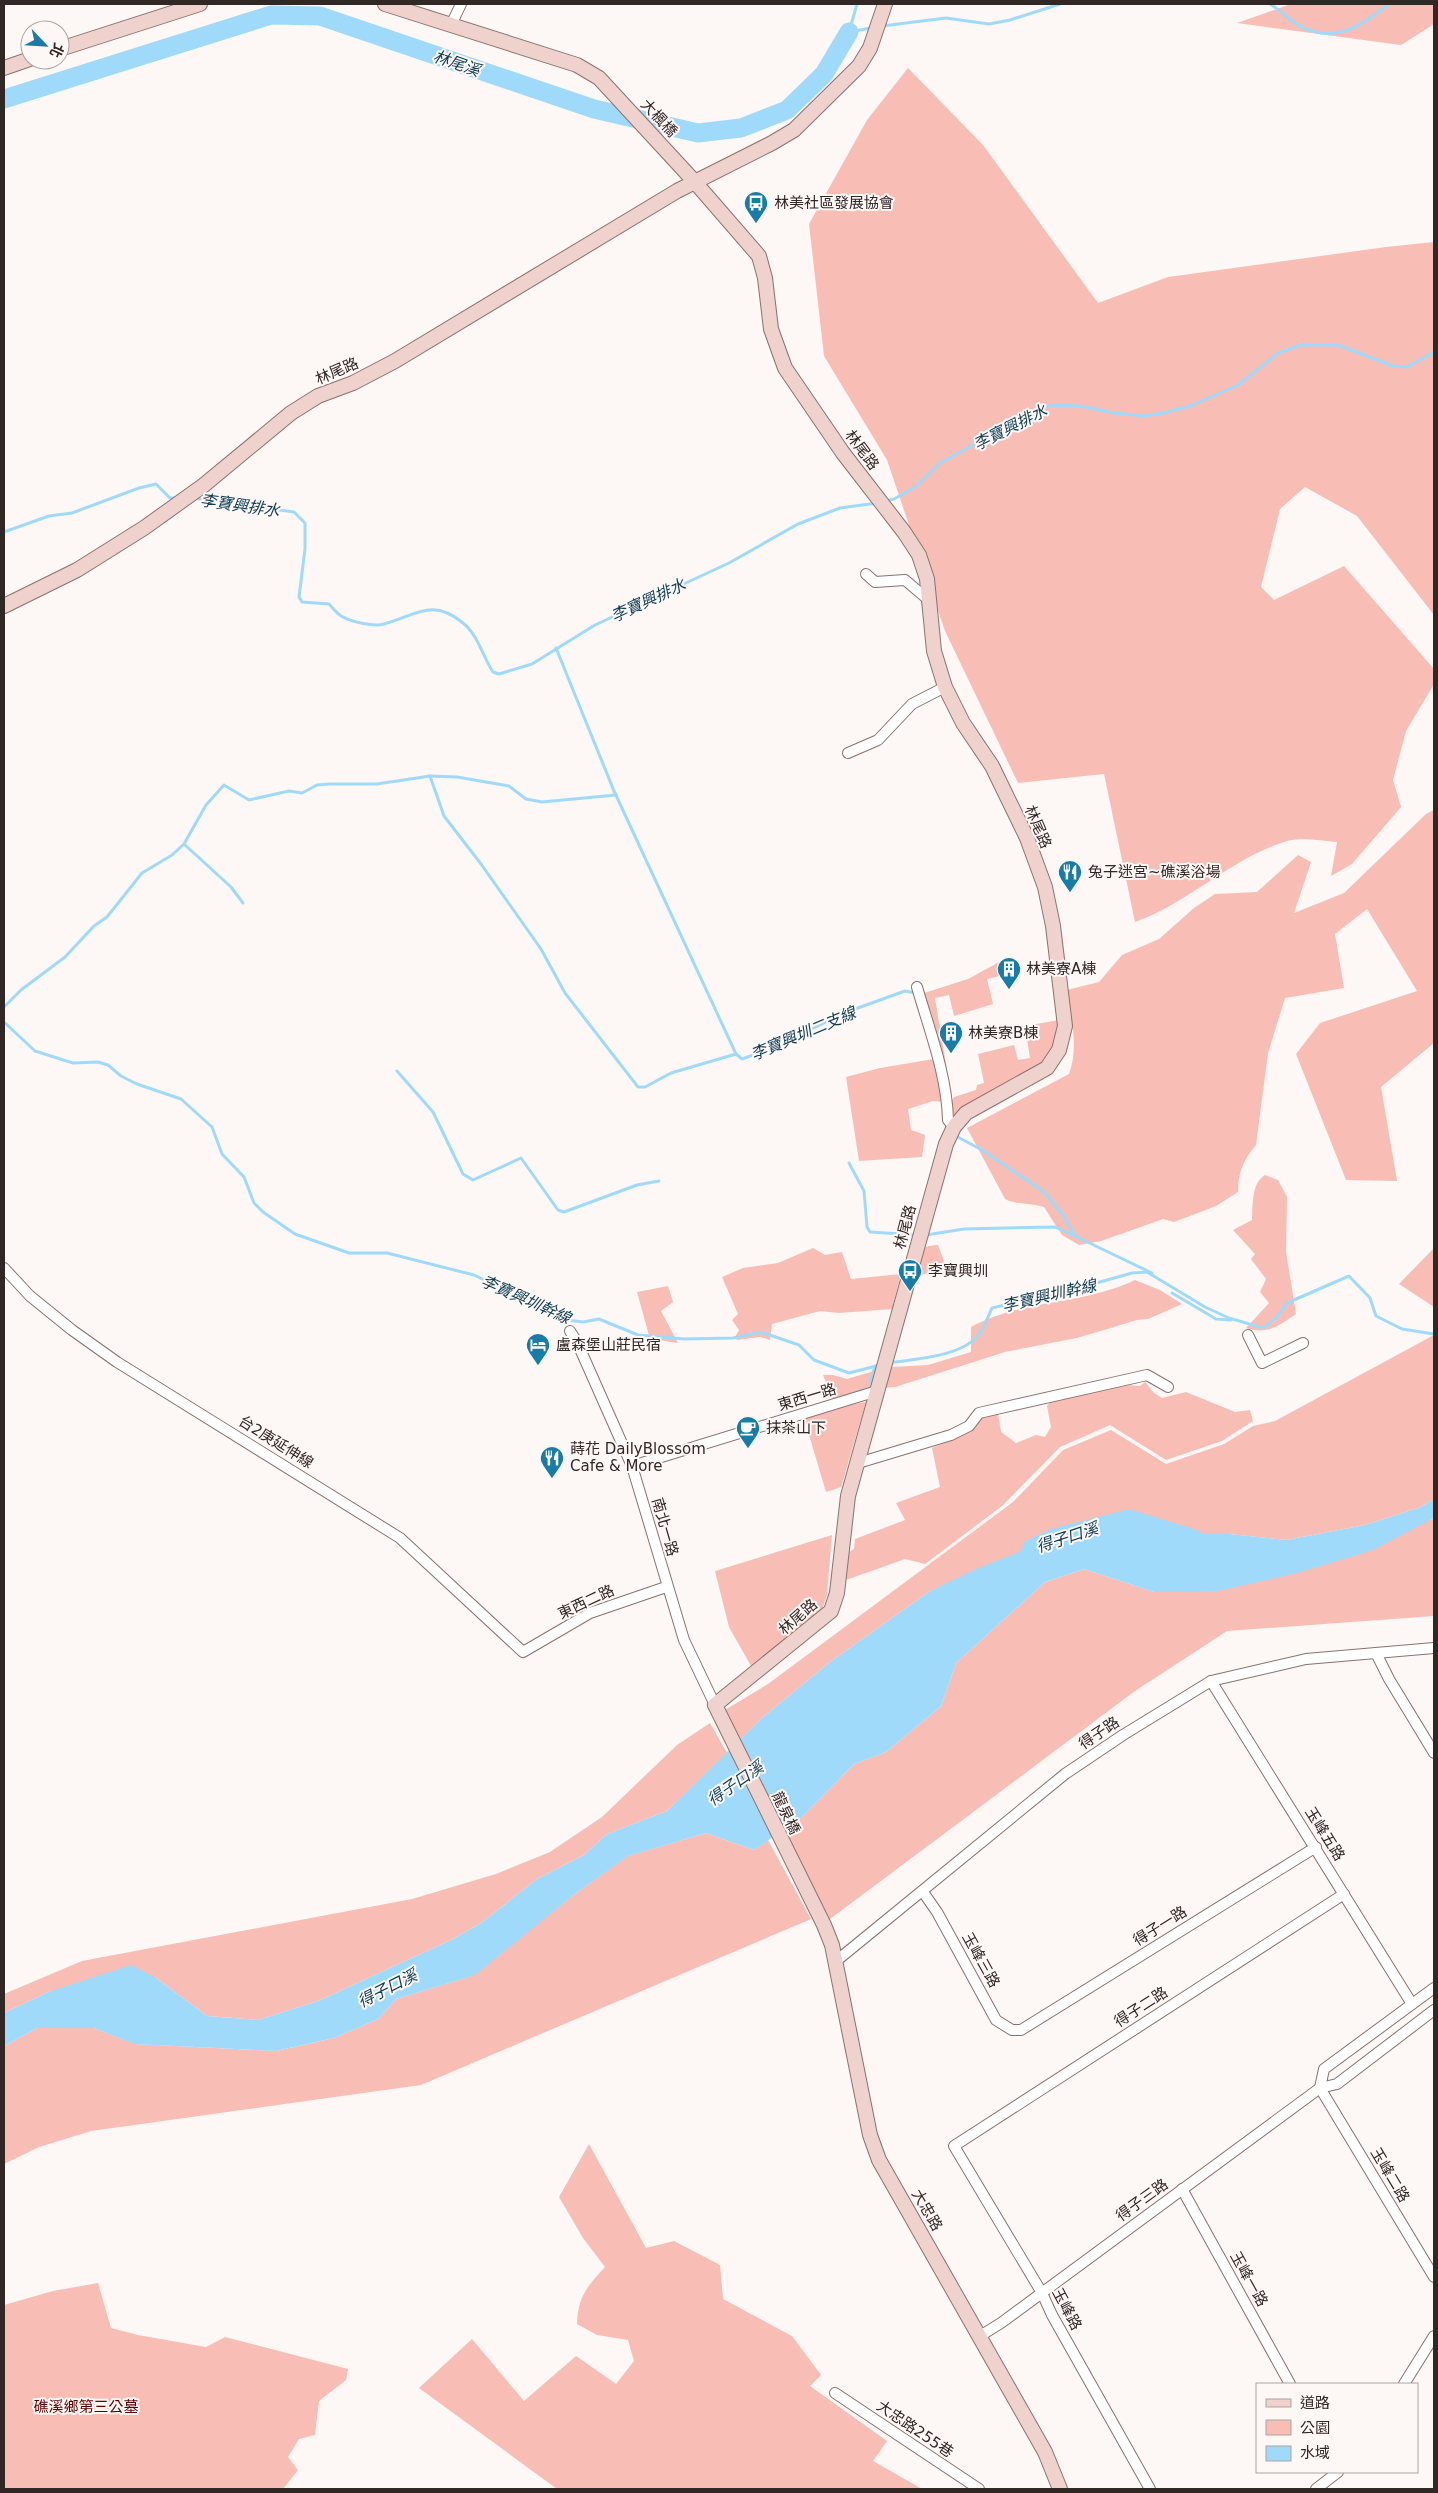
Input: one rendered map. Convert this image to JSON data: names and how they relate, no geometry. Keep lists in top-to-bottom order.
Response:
{
  "streets": {
    "street": [
      "大楓橋",
      "林尾路",
      "東西一路",
      "台2庚延伸線",
      "南北一路",
      "東西二路",
      "得子路",
      "龍泉橋",
      "玉峰五路",
      "得子一路",
      "玉峰三路",
      "得子二路",
      "玉峰二路",
      "得子三路",
      "大忠路",
      "玉峰一路",
      "玉峰路",
      "大忠路255巷"
    ]
  },
  "crossings": [
    ["大楓橋", "林尾路"],
    ["林尾路", "東西一路"],
    ["林尾路", "南北一路"],
    ["林尾路", "龍泉橋"],
    ["東西一路", "南北一路"],
    ["台2庚延伸線", "東西二路"],
    ["南北一路", "東西二路"],
    ["南北一路", "龍泉橋"],
    ["得子路", "玉峰五路"],
    ["得子路", "玉峰三路"],
    ["得子路", "大忠路"],
    ["龍泉橋", "大忠路"],
    ["玉峰五路", "得子一路"],
    ["玉峰五路", "得子二路"],
    ["得子一路", "玉峰三路"],
    ["得子二路", "玉峰路"],
    ["玉峰二路", "得子三路"],
    ["得子三路", "大忠路"],
    ["得子三路", "玉峰一路"],
    ["得子三路", "玉峰路"]
  ],
  "water": [
    "林尾溪",
    "李寶興排水",
    "李寶興圳二支線",
    "李寶興圳幹線",
    "得子口溪"
  ],
  "parks": ["礁溪鄉第三公墓"],
  "places": {
    "bus stop": ["林美社區發展協會", "李寶興圳"],
    "restaurant": ["兔子迷宮~礁溪浴場", "蒔花 DailyBlossom Cafe & More"],
    "building": ["林美寮A棟", "林美寮B棟"],
    "hotel": ["盧森堡山莊民宿"],
    "cafe": ["抹茶山下"]
  },
  "legend": ["道路", "公園", "水域"],
  "north": "bottom right"
}
